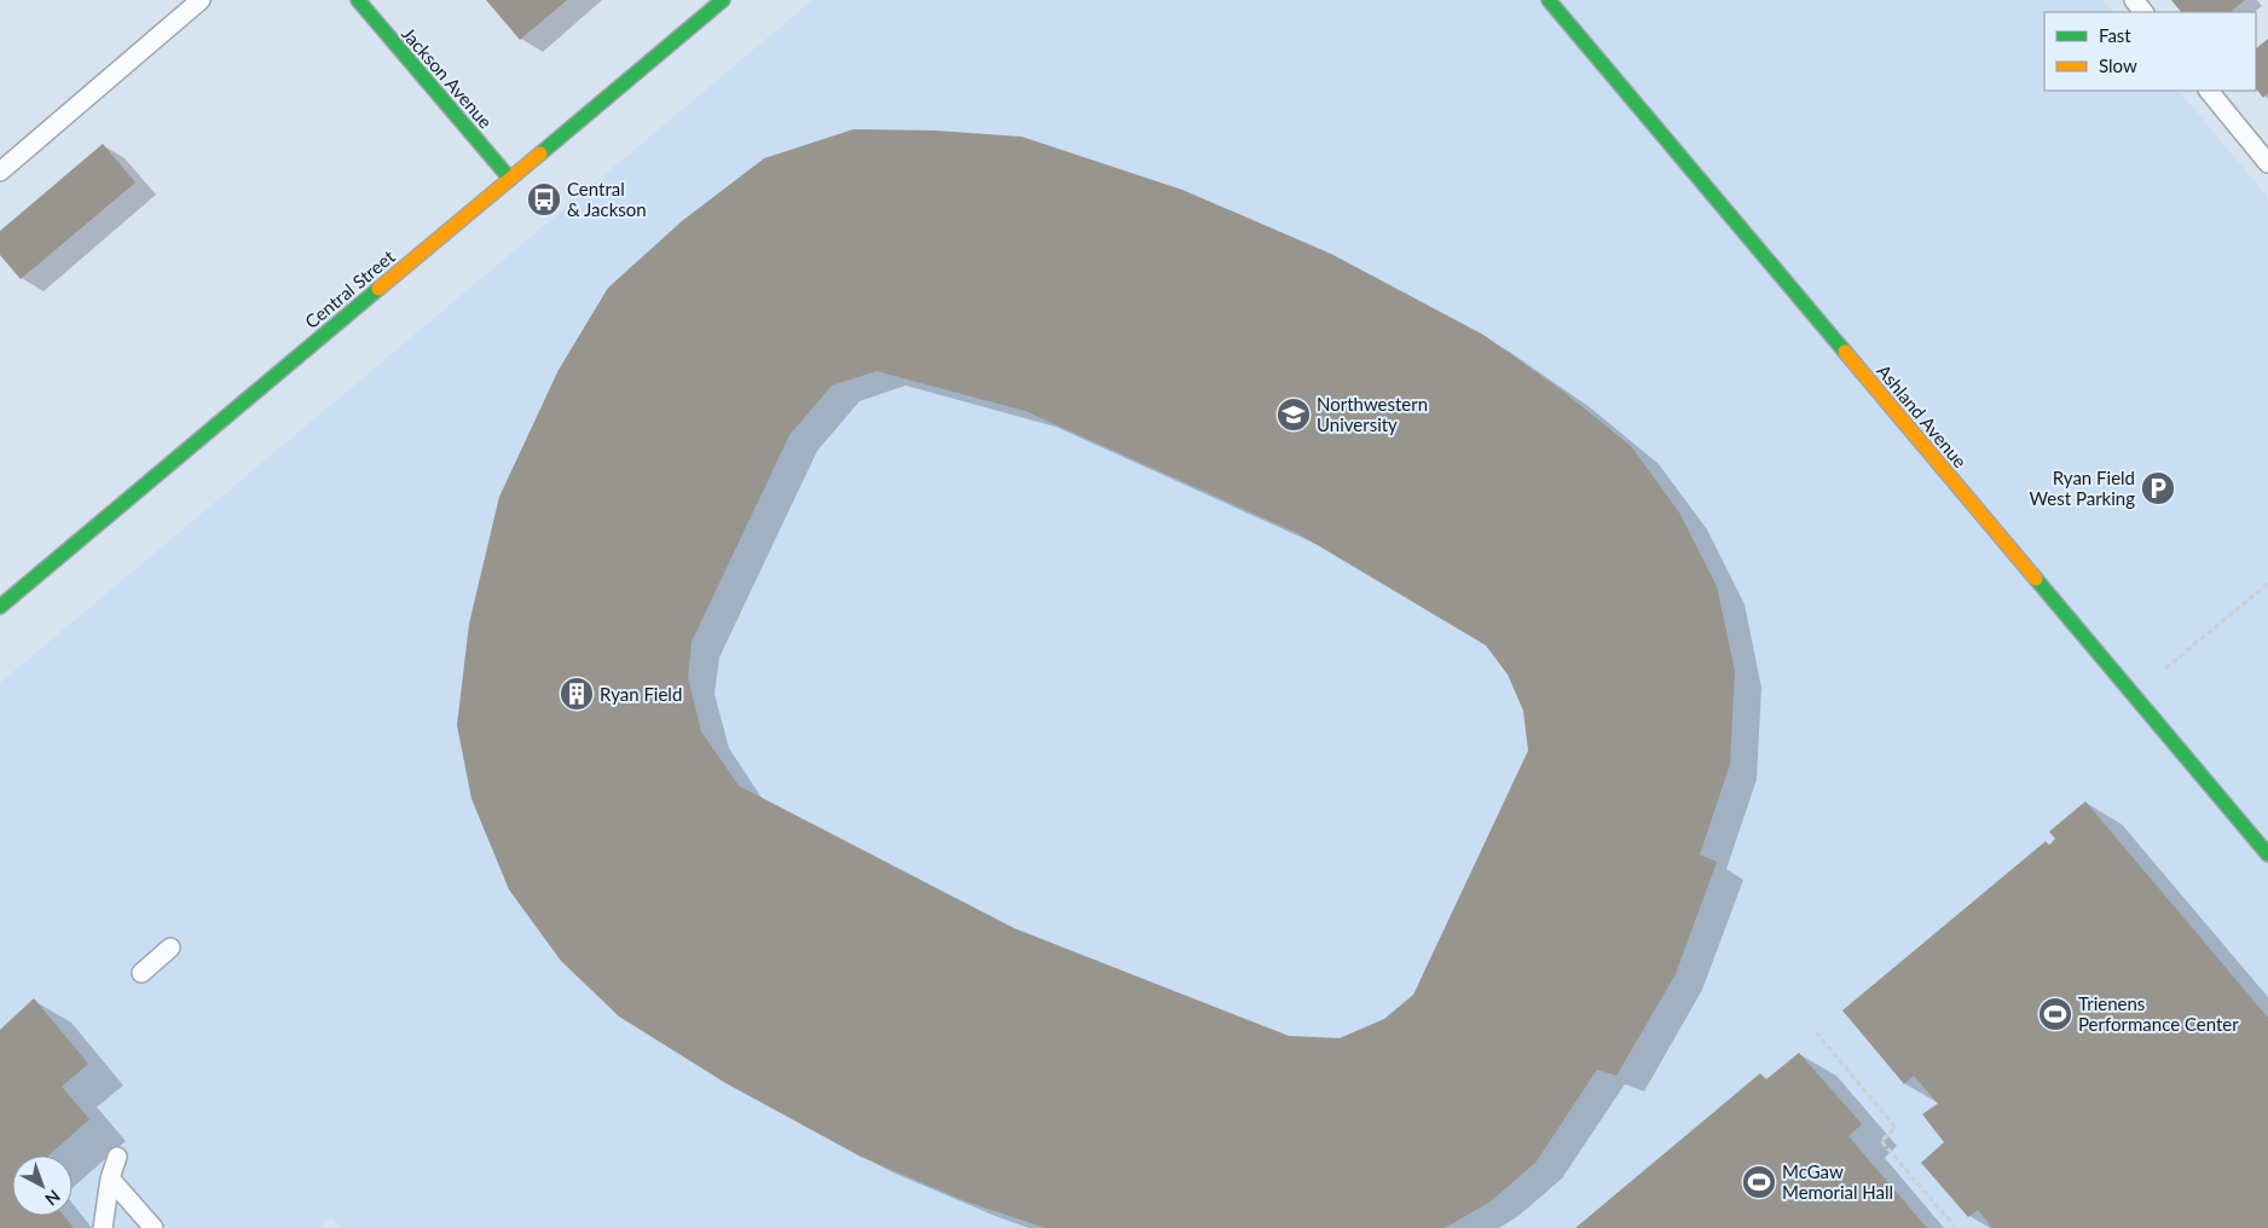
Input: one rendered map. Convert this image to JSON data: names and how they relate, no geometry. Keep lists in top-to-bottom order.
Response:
{
  "streets": {
    "street": ["Jackson Avenue", "Central Street", "Ashland Avenue"]
  },
  "crossings": [
    ["Jackson Avenue", "Central Street"]
  ],
  "places": {
    "bus stop": ["Central & Jackson"],
    "school or university": ["Northwestern University"],
    "parking": ["Ryan Field West Parking"],
    "building": ["Ryan Field"],
    "sports": ["Trienens Performance Center", "McGaw Memorial Hall"]
  },
  "legend": ["Fast", "Slow"],
  "north": "bottom right"
}
